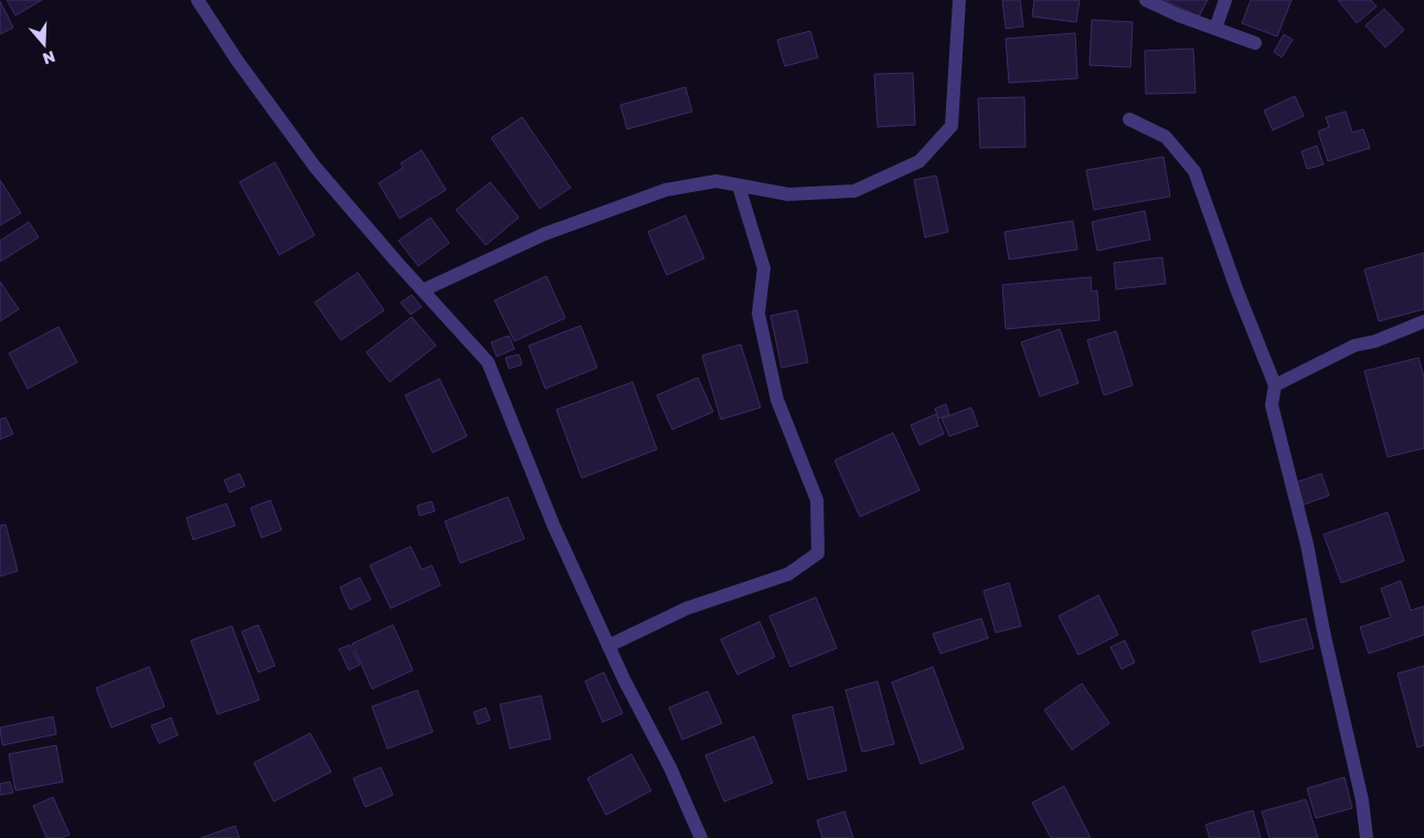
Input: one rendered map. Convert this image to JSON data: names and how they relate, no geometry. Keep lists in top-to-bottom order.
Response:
{
  "north": "bottom"
}
